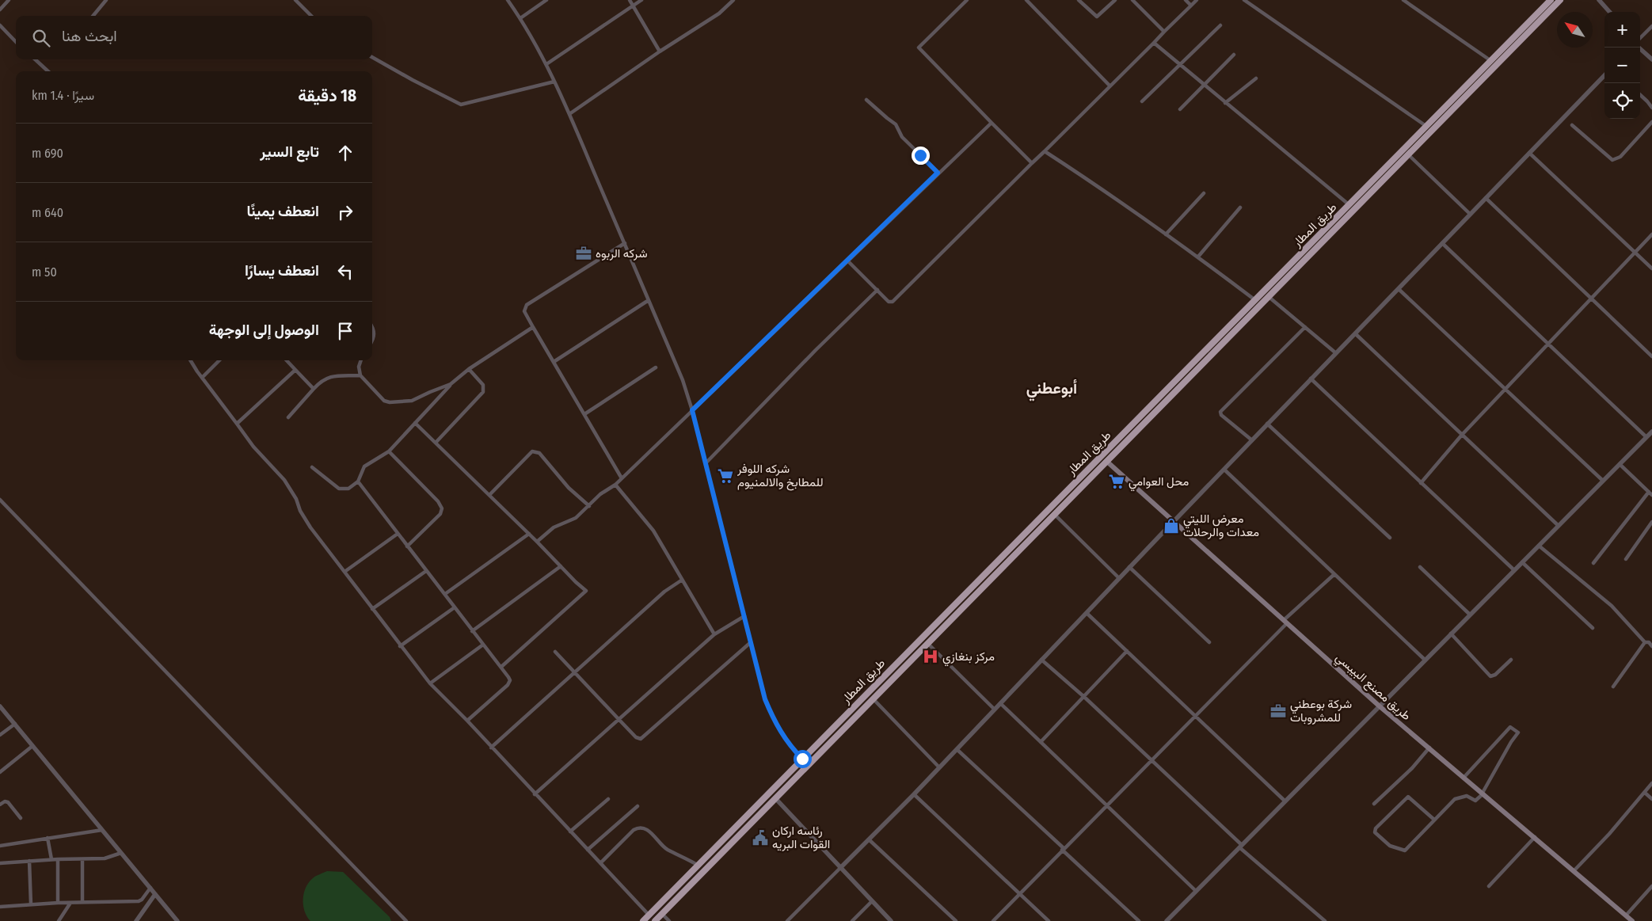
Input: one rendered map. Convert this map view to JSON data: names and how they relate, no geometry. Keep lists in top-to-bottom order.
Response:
{
  "streets": {
    "highway": ["طريق المطار"],
    "main road": ["طريق مصنع البيبسي"]
  },
  "crossings": [
    ["طريق المطار", "طريق مصنع البيبسي"]
  ],
  "districts": ["أبوعطني"],
  "places": {
    "office": ["شركه الربوه", "شركة بوعطني للمشروبات"],
    "supermarket": ["شركه اللوفر للمطابخ والالمنيوم", "محل العوامي"],
    "shop": ["معرض الليتي معدات والرحلات"],
    "hospital": ["مركز بنغازي"],
    "public building": ["رئاسه اركان القوات البريه"]
  },
  "north": "top left",
  "page": {
    "map_buttons": ["+", "−"],
    "search": "ابحث هنا",
    "heading": ["18 دقيقة", "سيرًا · 1.4 km"],
    "list": [
      ["تابع السير", "690 m"],
      ["انعطف يمينًا", "640 m"],
      ["انعطف يسارًا", "50 m"],
      "الوصول إلى الوجهة"
    ]
  }
}
